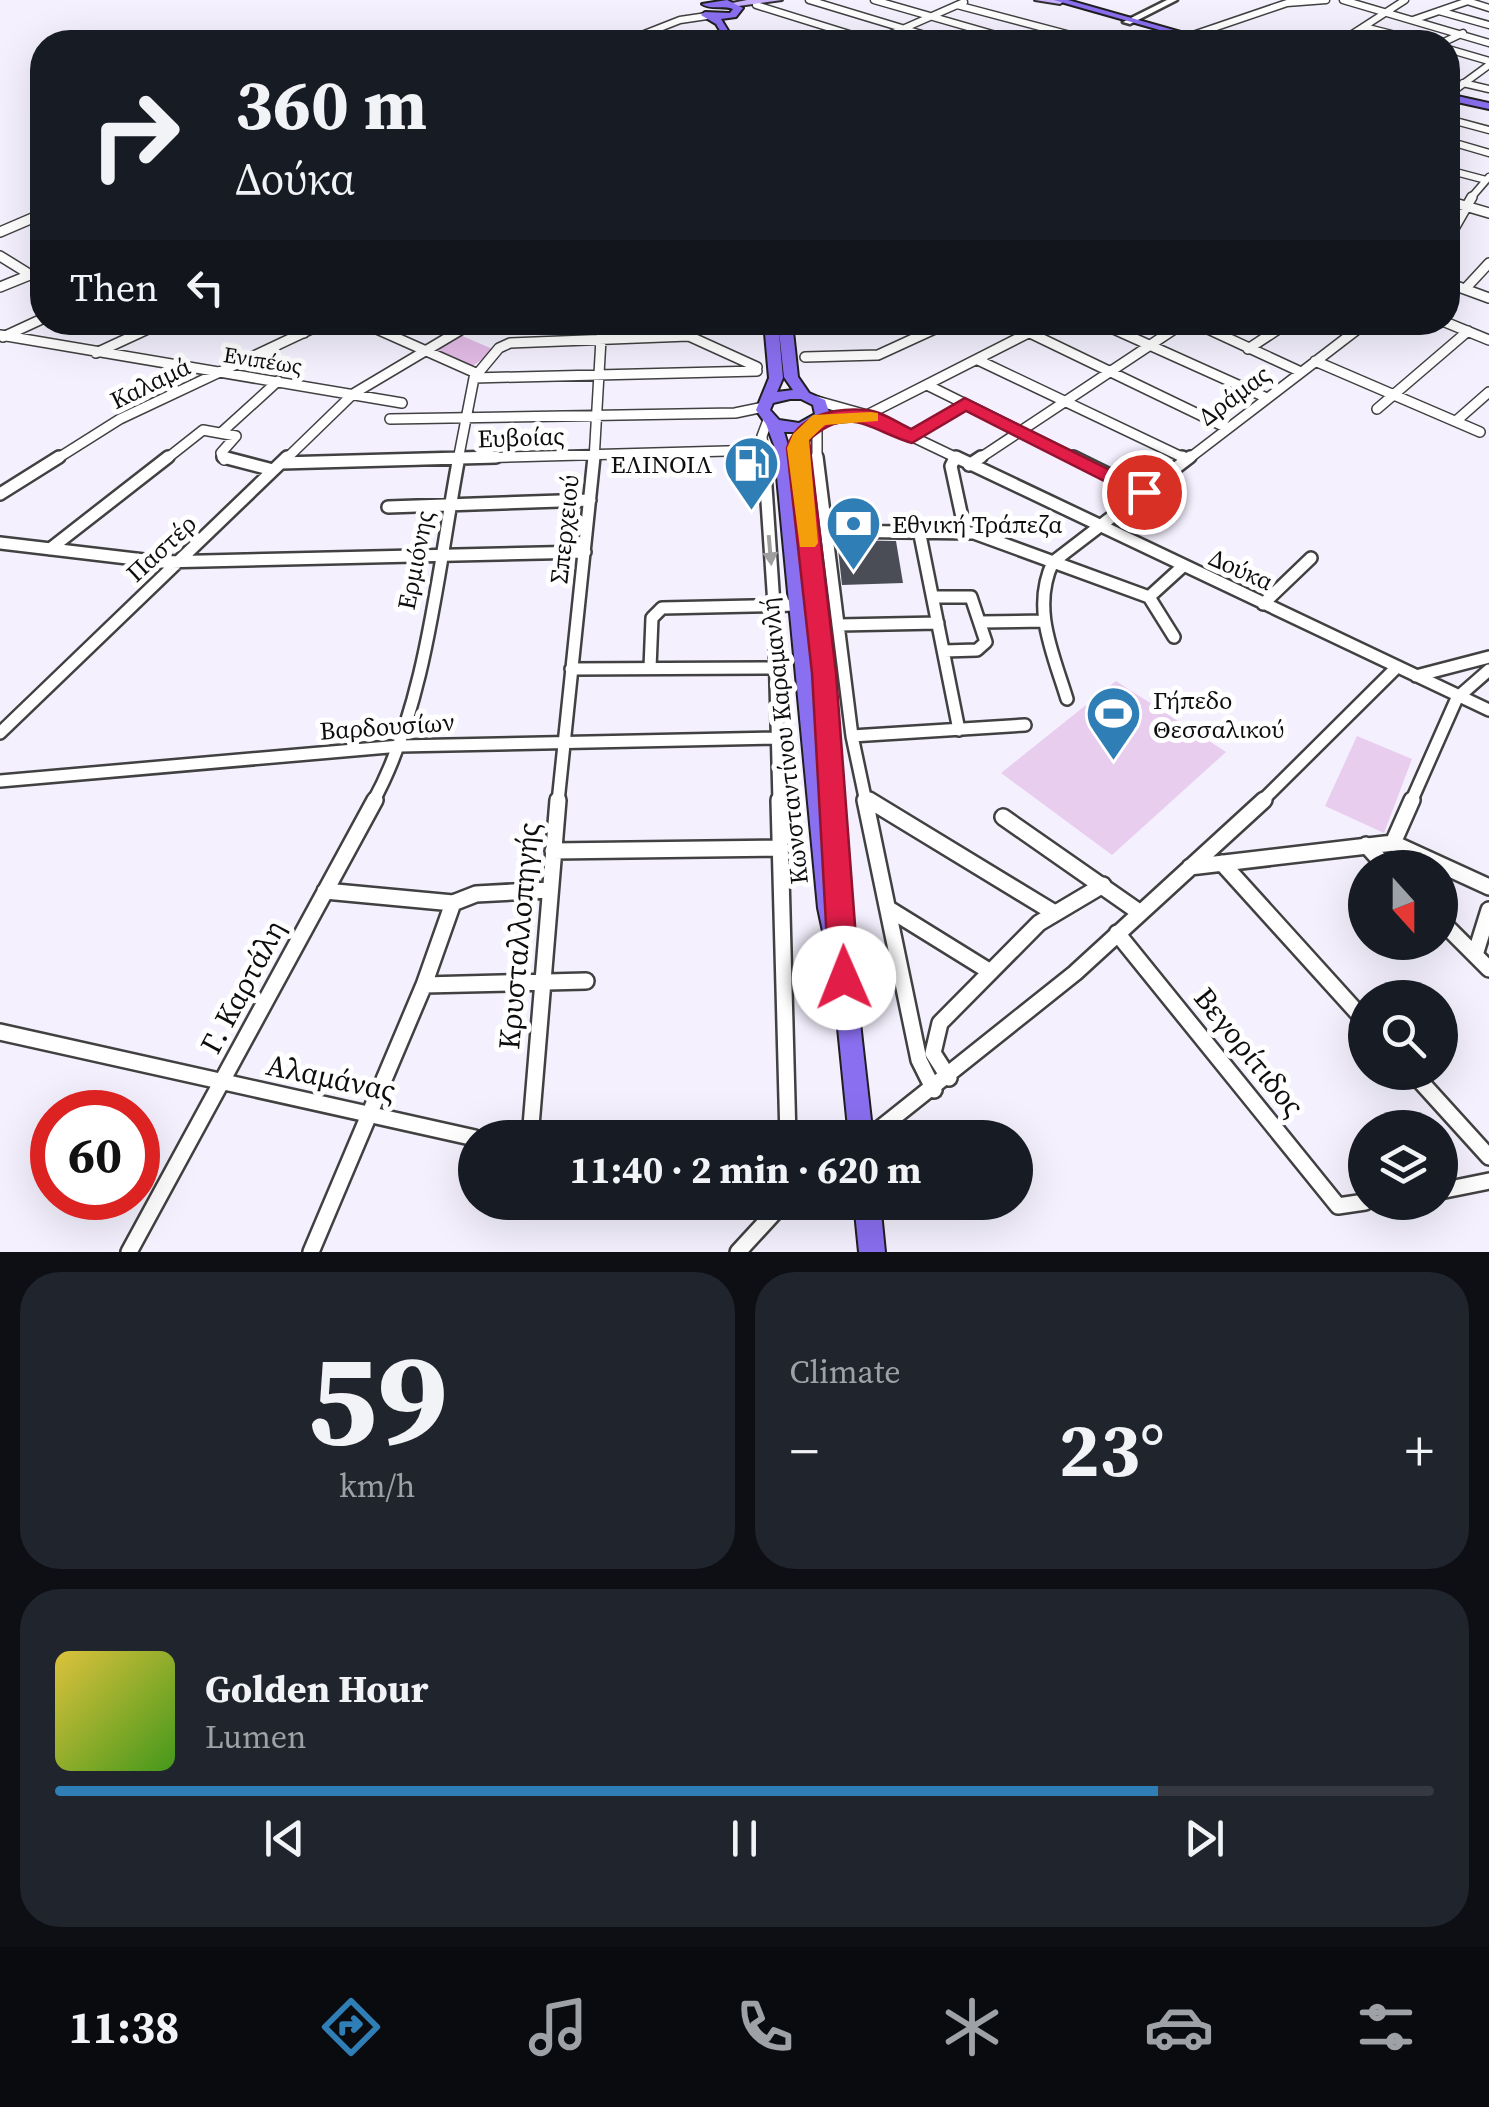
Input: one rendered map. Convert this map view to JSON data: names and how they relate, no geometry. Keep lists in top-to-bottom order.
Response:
{
  "streets": {
    "main road": ["Κωνσταντίνου Καραμανλή"],
    "street": [
      "Ενιπέως",
      "Καλαμά",
      "Δράμας",
      "Ευβοίας",
      "Σπερχειού",
      "Παστέρ",
      "Ερμιόνης",
      "Δούκα",
      "Βαρδουσίων",
      "Κρυσταλλοπηγής",
      "Γ. Καρτάλη",
      "Βεγορίτιδος",
      "Αλαμάνας"
    ]
  },
  "crossings": [
    ["Ενιπέως", "Καλαμά"],
    ["Ενιπέως", "Παστέρ"],
    ["Δράμας", "Δούκα"],
    ["Ευβοίας", "Σπερχειού"],
    ["Ευβοίας", "Παστέρ"],
    ["Ευβοίας", "Ερμιόνης"],
    ["Σπερχειού", "Βαρδουσίων"],
    ["Σπερχειού", "Κρυσταλλοπηγής"],
    ["Ερμιόνης", "Βαρδουσίων"],
    ["Ερμιόνης", "Γ. Καρτάλη"],
    ["Δούκα", "Κωνσταντίνου Καραμανλή"],
    ["Βαρδουσίων", "Κρυσταλλοπηγής"],
    ["Βαρδουσίων", "Γ. Καρτάλη"],
    ["Γ. Καρτάλη", "Αλαμάνας"]
  ],
  "places": {
    "fuel station": ["ΕΛΙΝΟΙΛ"],
    "bank": ["Εθνική Τράπεζα"],
    "sports": ["Γήπεδο Θεσσαλικού"]
  },
  "north": "bottom",
  "page": {
    "turn": ["360 m", "Δούκα"],
    "then": "Then",
    "limit": "60",
    "trip": "11:40 · 2 min · 620 m",
    "tile": [
      ["59", "km/h"],
      "Climate"
    ],
    "heat": ["−", "23°", "+"],
    "song": ["Golden Hour", "Lumen"],
    "tabs": "11:38"
  }
}
